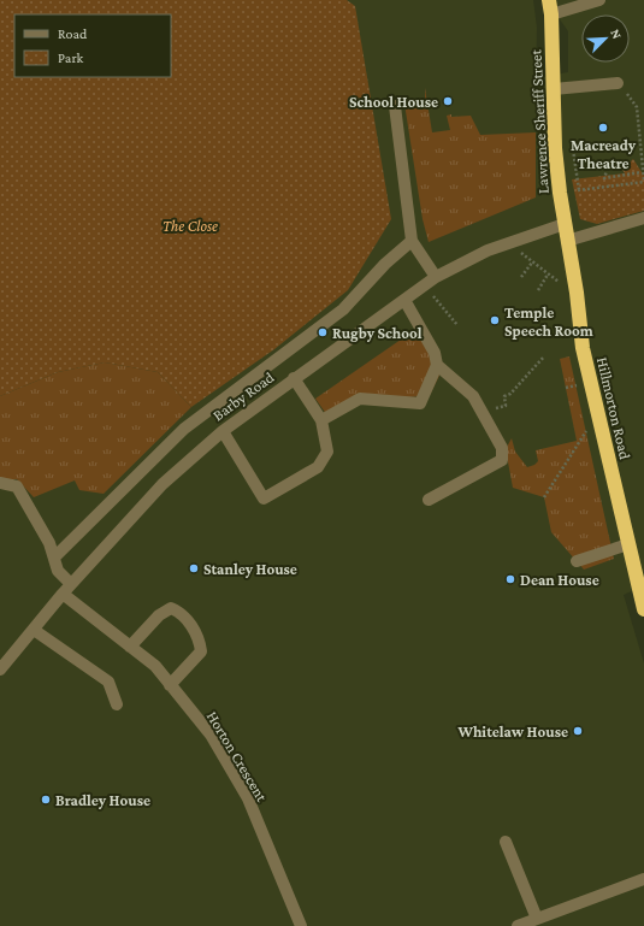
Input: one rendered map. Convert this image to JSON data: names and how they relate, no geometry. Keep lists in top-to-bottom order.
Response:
{
  "streets": {
    "highway": ["Lawrence Sheriff Street", "Hillmorton Road"],
    "street": ["Barby Road", "Horton Crescent"]
  },
  "crossings": [
    ["Lawrence Sheriff Street", "Barby Road"],
    ["Lawrence Sheriff Street", "Hillmorton Road"],
    ["Barby Road", "Horton Crescent"]
  ],
  "parks": ["The Close"],
  "places": [
    "School House",
    "Macready Theatre",
    "Temple Speech Room",
    "Rugby School",
    "Stanley House",
    "Dean House",
    "Whitelaw House",
    "Bradley House"
  ],
  "legend": ["Road", "Park"],
  "north": "top right"
}
